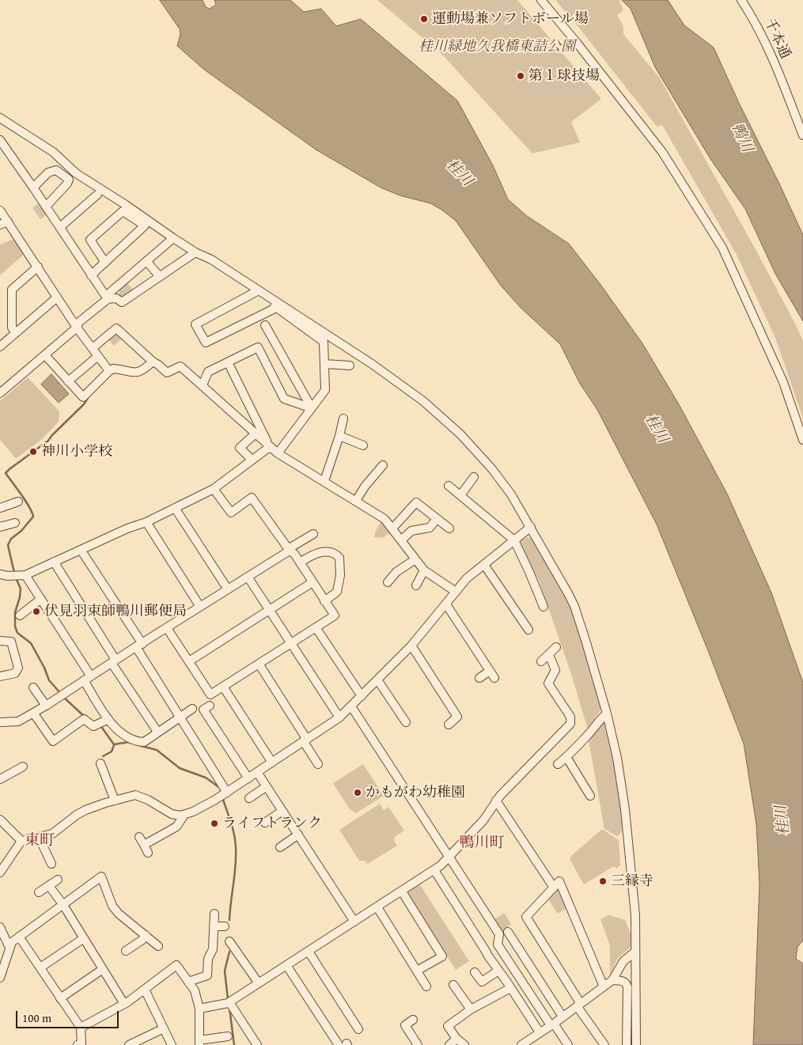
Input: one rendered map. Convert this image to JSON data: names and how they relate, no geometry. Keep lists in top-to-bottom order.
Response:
{
  "streets": {
    "street": ["千本通"]
  },
  "districts": ["東町", "鴨川町"],
  "water": ["鴨川", "桂川"],
  "parks": ["桂川緑地久我橋東詰公園"],
  "places": [
    "運動場兼ソフトボール場",
    "第１球技場",
    "神川小学校",
    "伏見羽束師鴨川郵便局",
    "かもがわ幼稚園",
    "ライフトランク",
    "三縁寺"
  ],
  "scale_bar": "100 m"
}
